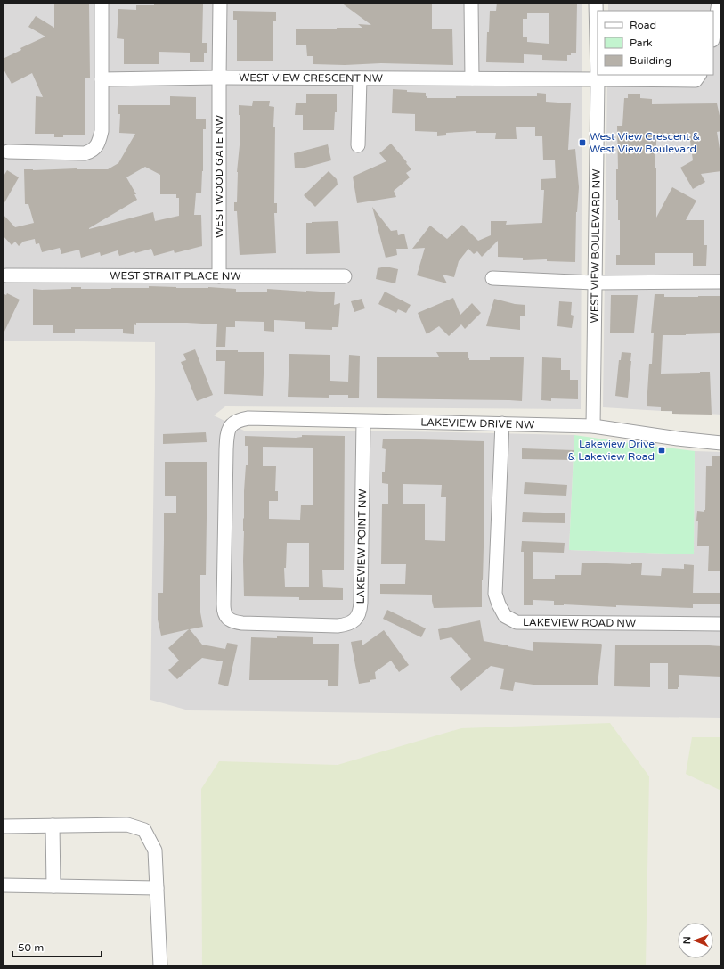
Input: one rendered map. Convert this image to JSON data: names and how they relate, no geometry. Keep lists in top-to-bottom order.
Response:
{
  "streets": {
    "street": [
      "WEST VIEW CRESCENT NW",
      "WEST WOOD GATE NW",
      "WEST VIEW BOULEVARD NW",
      "WEST STRAIT PLACE NW",
      "LAKEVIEW DRIVE NW",
      "LAKEVIEW POINT NW",
      "LAKEVIEW ROAD NW"
    ]
  },
  "crossings": [
    ["WEST VIEW CRESCENT NW", "WEST WOOD GATE NW"],
    ["WEST VIEW CRESCENT NW", "WEST VIEW BOULEVARD NW"],
    ["WEST WOOD GATE NW", "WEST STRAIT PLACE NW"],
    ["WEST VIEW BOULEVARD NW", "LAKEVIEW DRIVE NW"],
    ["LAKEVIEW DRIVE NW", "LAKEVIEW POINT NW"],
    ["LAKEVIEW DRIVE NW", "LAKEVIEW ROAD NW"]
  ],
  "places": {
    "transit": ["West View Crescent & West View Boulevard", "Lakeview Drive & Lakeview Road"]
  },
  "legend": ["Road", "Park", "Building"],
  "scale_bar": "50 m",
  "north": "left"
}
